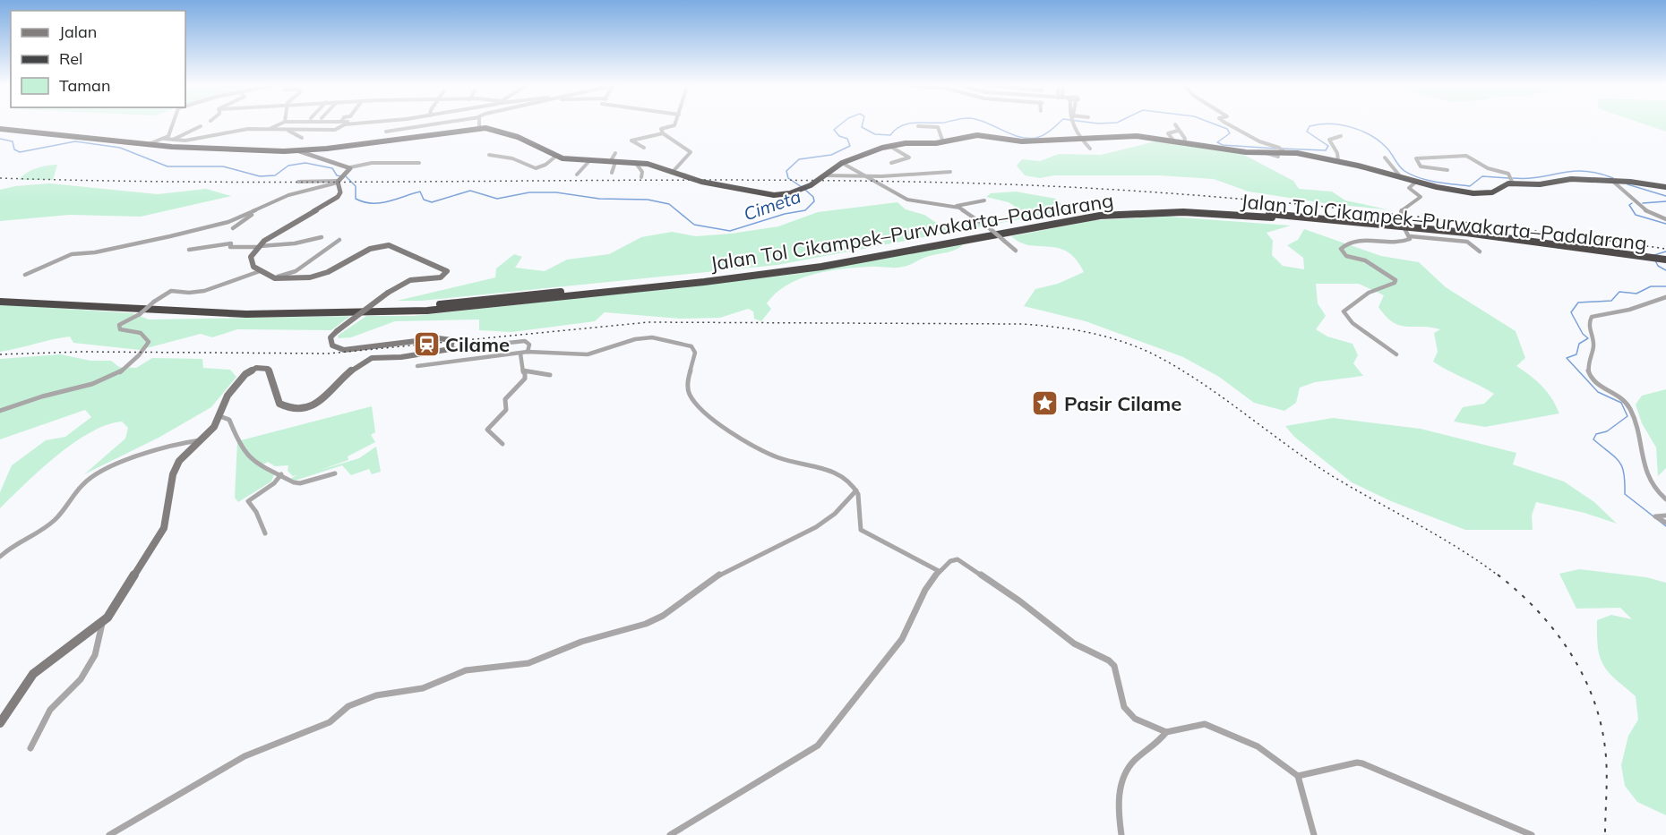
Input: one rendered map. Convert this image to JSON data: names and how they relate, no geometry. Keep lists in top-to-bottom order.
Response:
{
  "streets": {
    "highway": ["Jalan Tol Cikampek–Purwakarta–Padalarang"]
  },
  "water": ["Cimeta"],
  "places": {
    "station": ["Cilame"],
    "place": ["Pasir Cilame"]
  },
  "legend": ["Jalan", "Rel", "Taman"]
}
